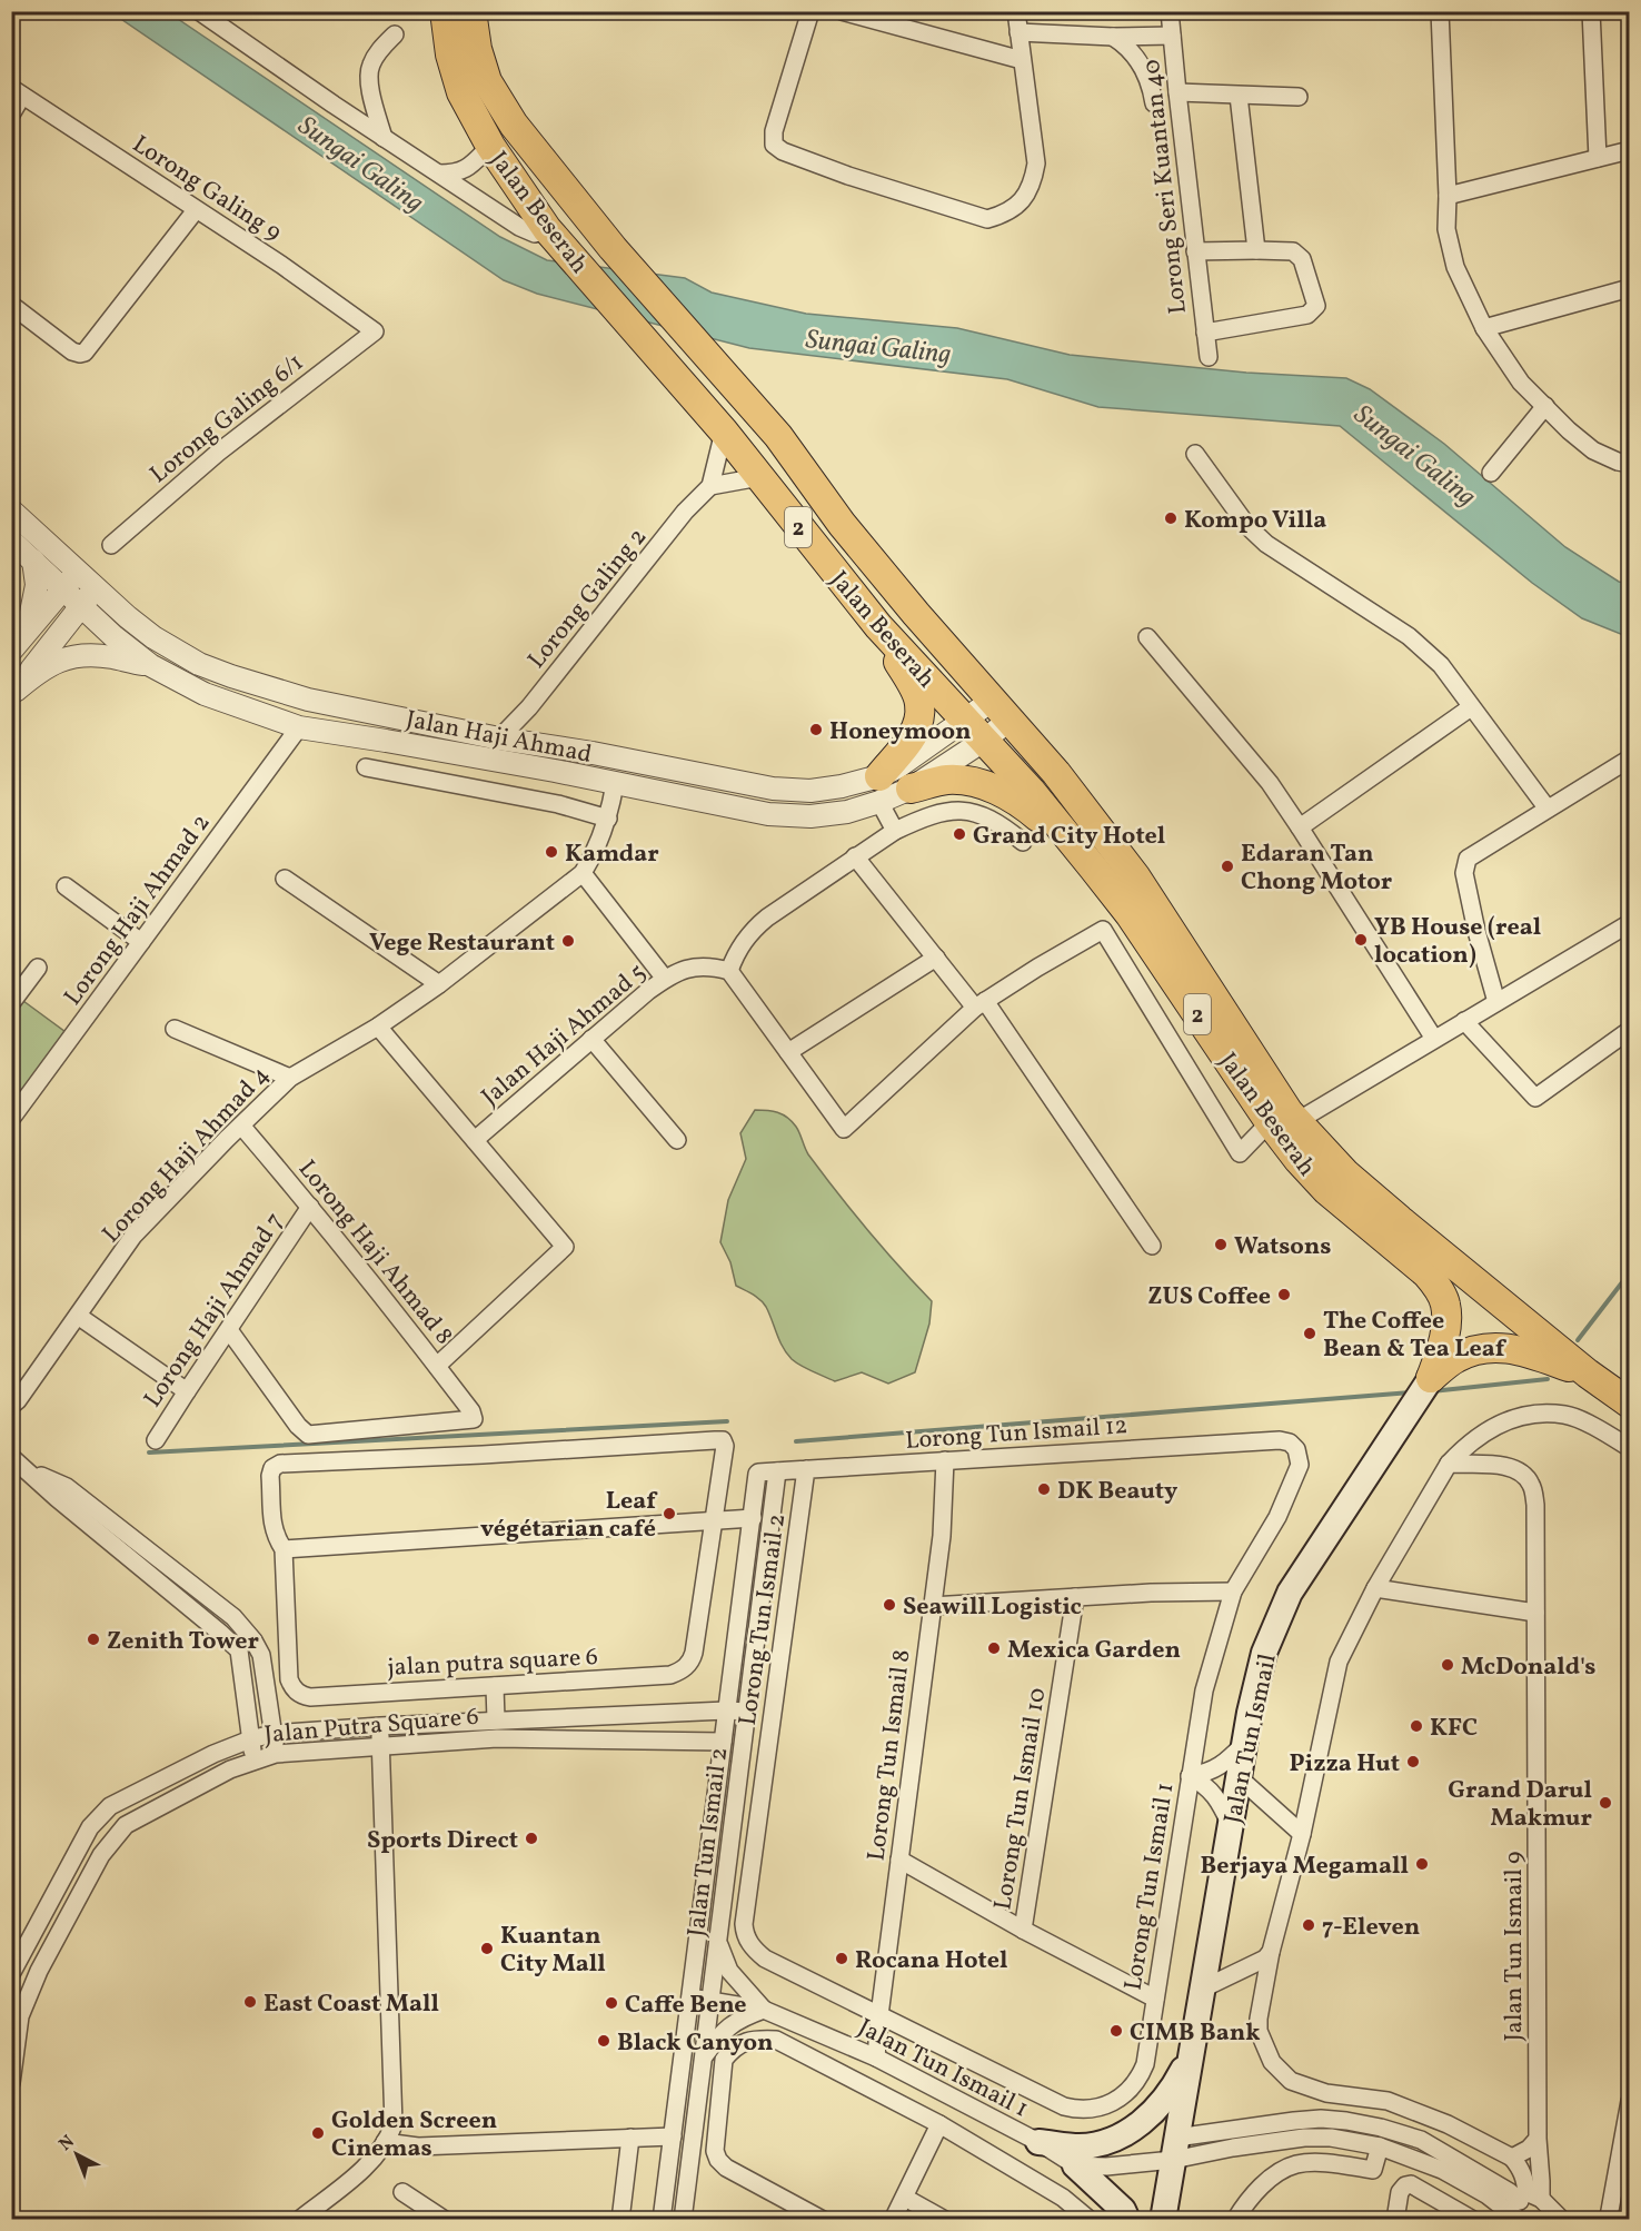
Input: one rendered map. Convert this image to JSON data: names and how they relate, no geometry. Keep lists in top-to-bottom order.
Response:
{
  "streets": {
    "highway": ["Jalan Beserah", "2"],
    "main road": ["Jalan Tun Ismail"],
    "street": [
      "Lorong Galing 9",
      "Lorong Seri Kuantan 40",
      "Lorong Galing 6/1",
      "Lorong Galing 2",
      "Jalan Haji Ahmad",
      "Lorong Haji Ahmad 2",
      "Jalan Haji Ahmad 5",
      "Lorong Haji Ahmad 4",
      "Lorong Haji Ahmad 8",
      "Lorong Haji Ahmad 7",
      "Lorong Tun Ismail 12",
      "Lorong Tun Ismail 2",
      "jalan putra square 6",
      "Jalan Putra Square 6",
      "Lorong Tun Ismail 8",
      "Lorong Tun Ismail 10",
      "Jalan Tun Ismail 2",
      "Lorong Tun Ismail 1",
      "Jalan Tun Ismail 9",
      "Jalan Tun Ismail 1"
    ]
  },
  "crossings": [
    ["Lorong Galing 9", "Lorong Galing 6/1"],
    ["Jalan Beserah", "2"],
    ["Jalan Beserah", "Jalan Haji Ahmad"],
    ["Jalan Beserah", "Jalan Tun Ismail"],
    ["2", "Jalan Tun Ismail"],
    ["Lorong Galing 2", "Jalan Haji Ahmad"],
    ["Jalan Haji Ahmad", "Lorong Haji Ahmad 2"],
    ["Lorong Haji Ahmad 4", "Lorong Haji Ahmad 8"],
    ["Lorong Haji Ahmad 8", "Lorong Haji Ahmad 7"],
    ["Lorong Tun Ismail 12", "Lorong Tun Ismail 2"],
    ["Lorong Tun Ismail 12", "Lorong Tun Ismail 8"],
    ["Lorong Tun Ismail 12", "Jalan Tun Ismail 2"],
    ["Lorong Tun Ismail 12", "Lorong Tun Ismail 1"],
    ["Lorong Tun Ismail 2", "Lorong Tun Ismail 8"],
    ["Lorong Tun Ismail 2", "Lorong Tun Ismail 1"],
    ["Jalan Putra Square 6", "Jalan Tun Ismail 2"],
    ["Lorong Tun Ismail 8", "Lorong Tun Ismail 1"],
    ["Lorong Tun Ismail 8", "Jalan Tun Ismail 1"],
    ["Jalan Tun Ismail 2", "Jalan Tun Ismail 1"]
  ],
  "water": ["Sungai Galing"],
  "places": [
    "Kompo Villa",
    "Honeymoon",
    "Grand City Hotel",
    "Kamdar",
    "Edaran Tan Chong Motor",
    "YB House (real location)",
    "Vege Restaurant",
    "Watsons",
    "ZUS Coffee",
    "The Coffee Bean & Tea Leaf",
    "DK Beauty",
    "Leaf végétarian café",
    "Seawill Logistic",
    "Zenith Tower",
    "Mexica Garden",
    "McDonald's",
    "KFC",
    "Pizza Hut",
    "Grand Darul Makmur",
    "Sports Direct",
    "Berjaya Megamall",
    "7-Eleven",
    "Kuantan City Mall",
    "Rocana Hotel",
    "East Coast Mall",
    "Caffe Bene",
    "CIMB Bank",
    "Black Canyon",
    "Golden Screen Cinemas"
  ],
  "north": "top left"
}
